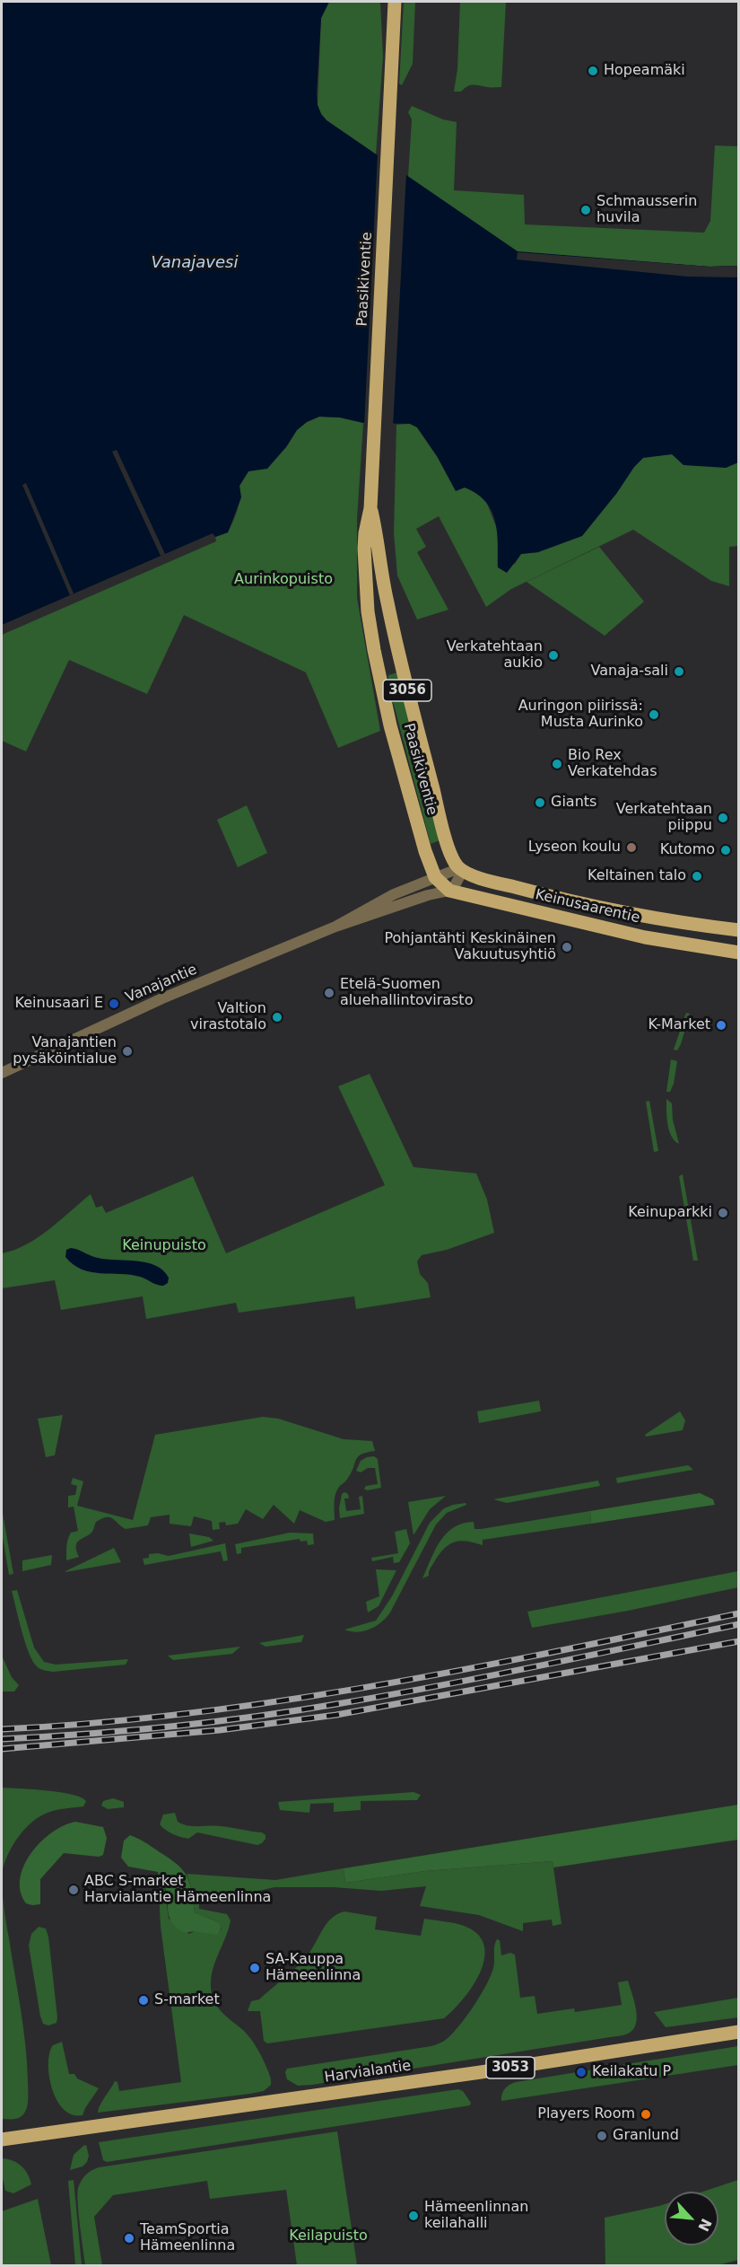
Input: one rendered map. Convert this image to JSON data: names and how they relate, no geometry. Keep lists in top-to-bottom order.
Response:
{
  "streets": {
    "main road": [
      "Paasikiventie",
      "3056",
      "Keinusaarentie",
      "3053",
      "Harvialantie"
    ],
    "street": ["Vanajantie"]
  },
  "crossings": [
    ["Paasikiventie", "Keinusaarentie"],
    ["Paasikiventie", "Vanajantie"],
    ["Keinusaarentie", "Vanajantie"]
  ],
  "water": ["Vanajavesi"],
  "parks": ["Aurinkopuisto", "Keinupuisto", "Keilapuisto"],
  "places": [
    "Hopeamäki",
    "Schmausserin huvila",
    "Verkatehtaan aukio",
    "Vanaja-sali",
    "Auringon piirissä: Musta Aurinko",
    "Bio Rex Verkatehdas",
    "Giants",
    "Verkatehtaan piippu",
    "Lyseon koulu",
    "Kutomo",
    "Keltainen talo",
    "Pohjantähti Keskinäinen Vakuutusyhtiö",
    "Etelä-Suomen aluehallintovirasto",
    "Keinusaari E",
    "Valtion virastotalo",
    "K-Market",
    "Vanajantien pysäköintialue",
    "Keinuparkki",
    "ABC S-market Harvialantie Hämeenlinna",
    "SA-Kauppa Hämeenlinna",
    "S-market",
    "Keilakatu P",
    "Players Room",
    "Granlund",
    "Hämeenlinnan keilahalli",
    "TeamSportia Hämeenlinna"
  ],
  "north": "bottom right"
}
